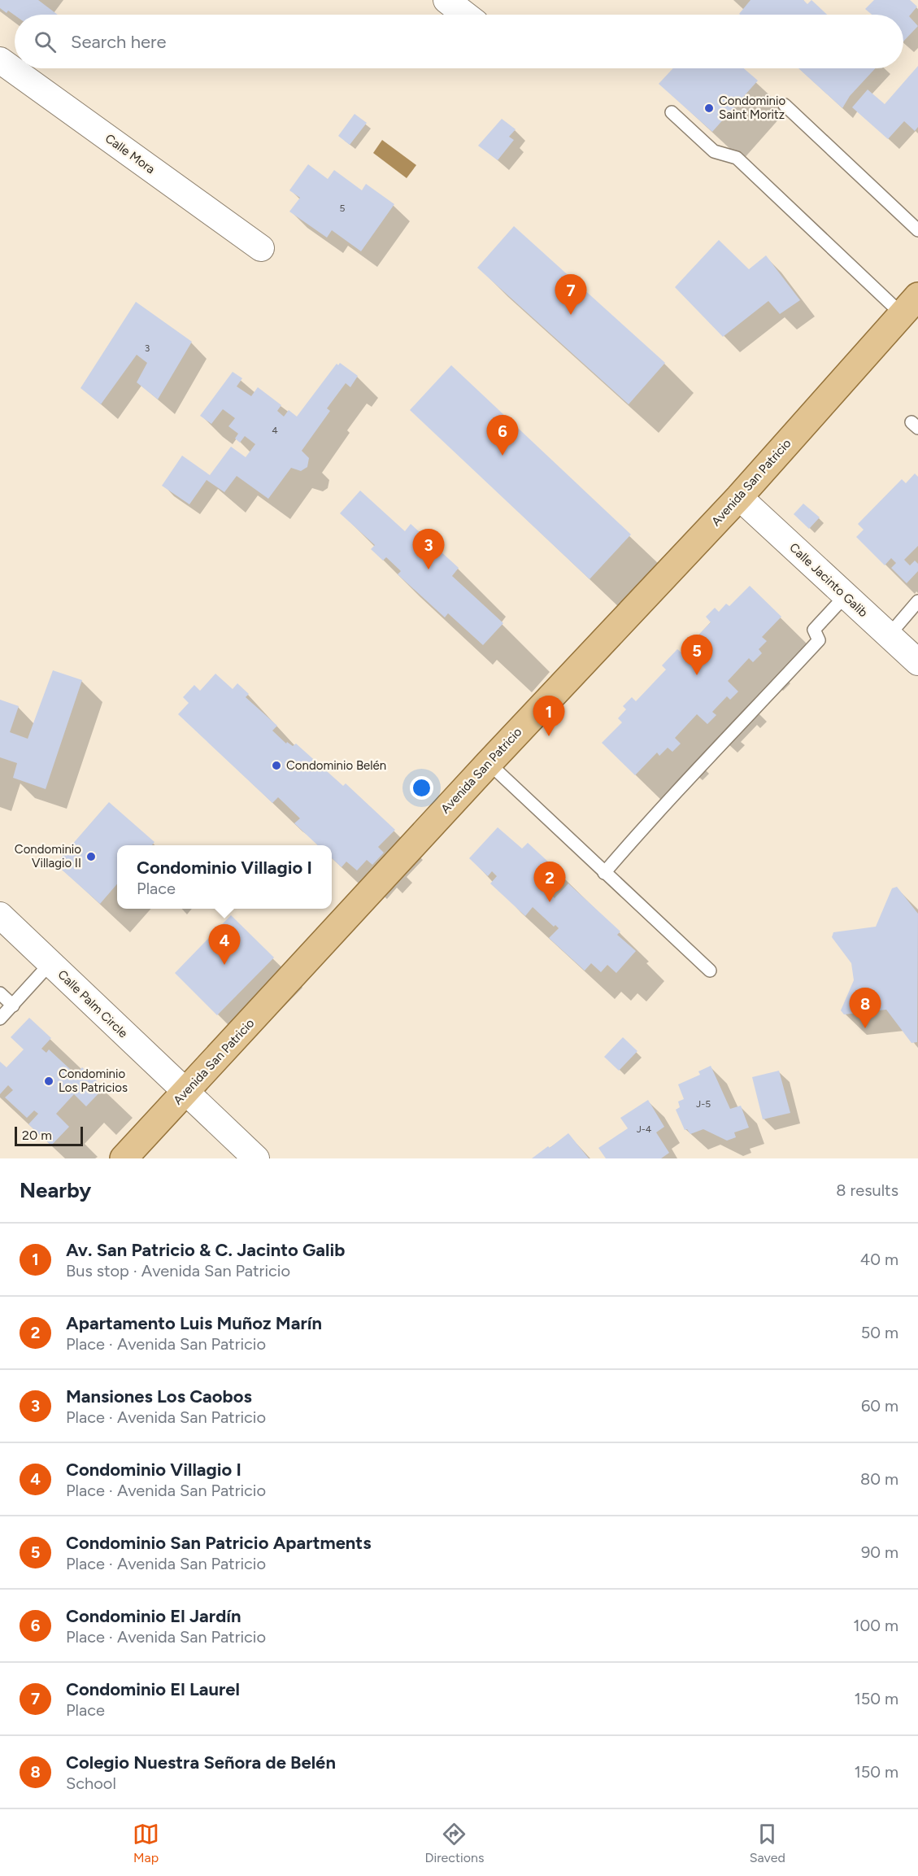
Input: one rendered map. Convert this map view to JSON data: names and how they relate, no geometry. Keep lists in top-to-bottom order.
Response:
{
  "streets": {
    "main road": ["Avenida San Patricio"],
    "street": ["Calle Mora", "Calle Jacinto Galib", "Calle Palm Circle"]
  },
  "crossings": [
    ["Avenida San Patricio", "Calle Jacinto Galib"],
    ["Avenida San Patricio", "Calle Palm Circle"]
  ],
  "places": [
    "Condominio Saint Moritz",
    "Condominio Belén",
    "Condominio Villagio II",
    "Condominio Los Patricios"
  ],
  "house_numbers": [
    "5",
    "3",
    "4",
    "J-5",
    "J-4"
  ],
  "scale_bar": "20 m",
  "page": {
    "search": "Search here",
    "pins": [
      "7",
      "6",
      "3",
      "5",
      "1",
      "2",
      "4",
      "8"
    ],
    "popup": ["Condominio Villagio I", "Place"],
    "scale": "20 m",
    "heading": ["Nearby", "8 results"],
    "list": [
      {
        "mark": "1",
        "name": "Av. San Patricio & C. Jacinto Galib",
        "note": "Bus stop · Avenida San Patricio",
        "value": "40 m"
      },
      {
        "mark": "2",
        "name": "Apartamento Luis Muñoz Marín",
        "note": "Place · Avenida San Patricio",
        "value": "50 m"
      },
      {
        "mark": "3",
        "name": "Mansiones Los Caobos",
        "note": "Place · Avenida San Patricio",
        "value": "60 m"
      },
      {
        "mark": "4",
        "name": "Condominio Villagio I",
        "note": "Place · Avenida San Patricio",
        "value": "80 m"
      },
      {
        "mark": "5",
        "name": "Condominio San Patricio Apartments",
        "note": "Place · Avenida San Patricio",
        "value": "90 m"
      },
      {
        "mark": "6",
        "name": "Condominio El Jardín",
        "note": "Place · Avenida San Patricio",
        "value": "100 m"
      },
      {
        "mark": "7",
        "name": "Condominio El Laurel",
        "note": "Place",
        "value": "150 m"
      },
      {
        "mark": "8",
        "name": "Colegio Nuestra Señora de Belén",
        "note": "School",
        "value": "150 m"
      }
    ],
    "nav": ["Map", "Directions", "Saved"]
  }
}
